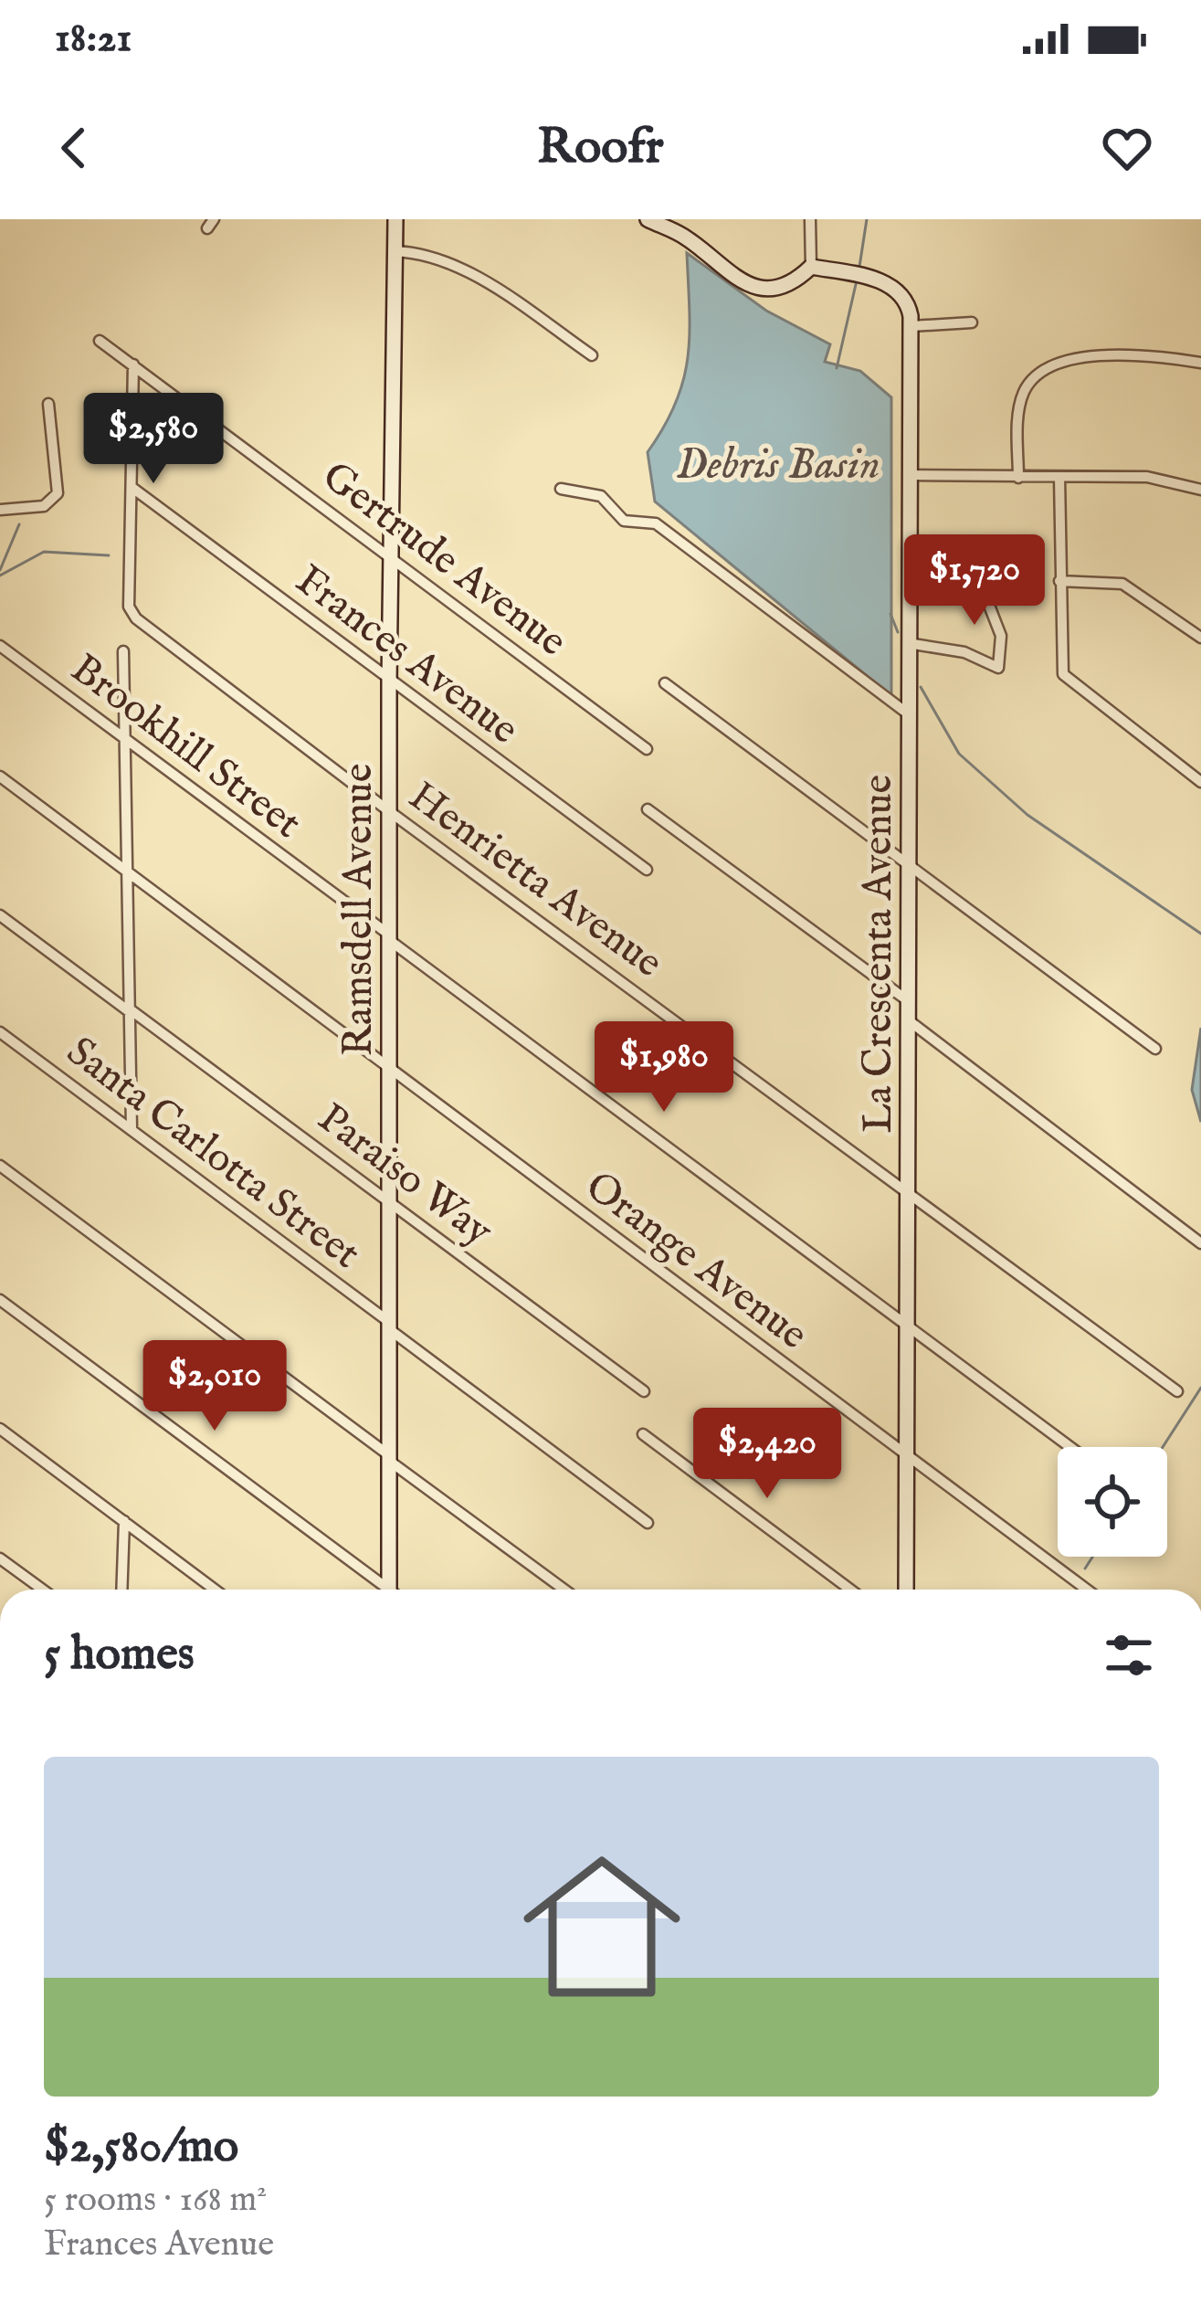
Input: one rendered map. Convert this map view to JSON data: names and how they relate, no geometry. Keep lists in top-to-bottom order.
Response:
{
  "streets": {
    "street": [
      "Gertrude Avenue",
      "Frances Avenue",
      "Brookhill Street",
      "Henrietta Avenue",
      "Ramsdell Avenue",
      "La Crescenta Avenue",
      "Santa Carlotta Street",
      "Paraiso Way",
      "Orange Avenue"
    ]
  },
  "crossings": [
    ["Gertrude Avenue", "Ramsdell Avenue"],
    ["Frances Avenue", "Henrietta Avenue"],
    ["Frances Avenue", "Ramsdell Avenue"],
    ["Brookhill Street", "Ramsdell Avenue"],
    ["Brookhill Street", "La Crescenta Avenue"],
    ["Henrietta Avenue", "Ramsdell Avenue"],
    ["Henrietta Avenue", "La Crescenta Avenue"],
    ["Ramsdell Avenue", "Santa Carlotta Street"],
    ["Ramsdell Avenue", "Paraiso Way"],
    ["Ramsdell Avenue", "Orange Avenue"],
    ["La Crescenta Avenue", "Orange Avenue"]
  ],
  "water": ["Debris Basin"],
  "page": {
    "status": "18:21",
    "header": "Roofr",
    "price": [
      "$2,580",
      "$1,720",
      "$1,980",
      "$2,010",
      "$2,420"
    ],
    "heading": "5 homes",
    "list": [
      {
        "name": "$2,580/mo",
        "note": "5 rooms · 168 m² · Frances Avenue"
      }
    ]
  }
}
